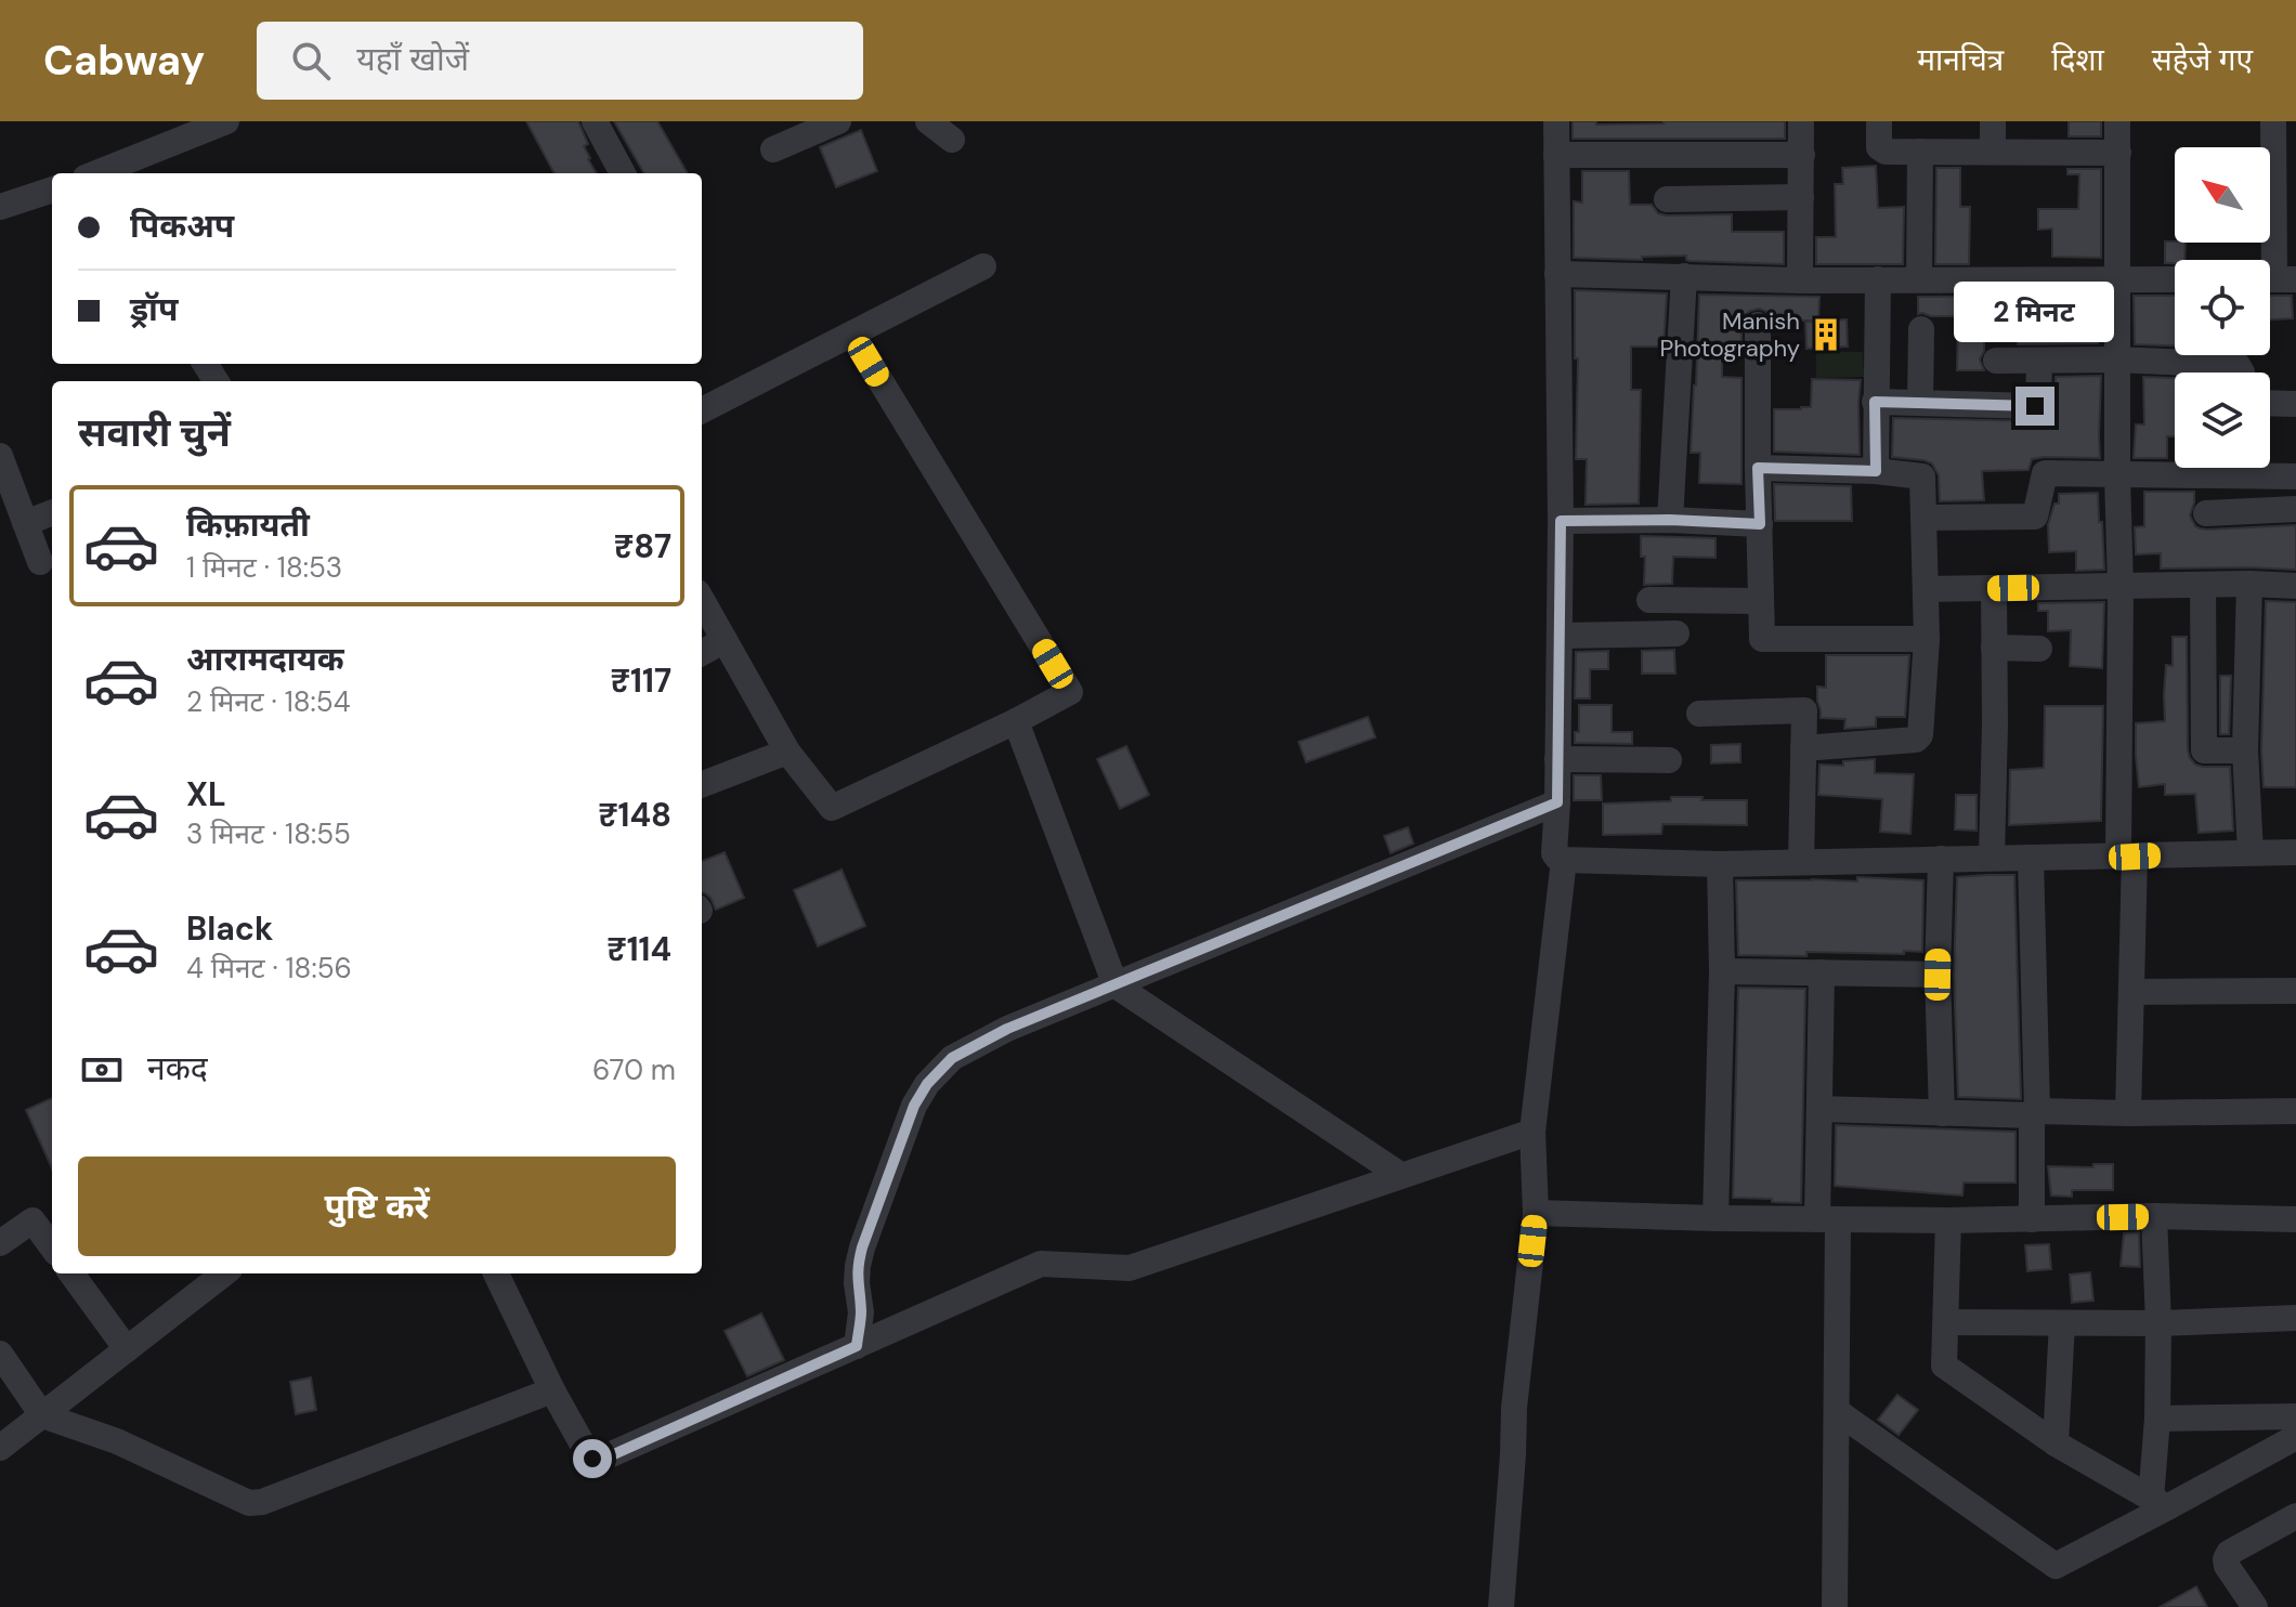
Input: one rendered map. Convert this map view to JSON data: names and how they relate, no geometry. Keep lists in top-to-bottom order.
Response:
{
  "places": {
    "building": ["Manish Photography"]
  },
  "north": "top left",
  "page": {
    "header": "Cabway",
    "search": "यहाँ खोजें",
    "nav": ["मानचित्र", "दिशा", "सहेजे गए"],
    "banner": ["पिकअप", "ड्रॉप"],
    "bubble": "2 मिनट",
    "heading": "सवारी चुनें",
    "list": [
      {
        "name": "किफ़ायती",
        "note": "1 मिनट · 18:53",
        "value": "₹87"
      },
      {
        "name": "आरामदायक",
        "note": "2 मिनट · 18:54",
        "value": "₹117"
      },
      {
        "name": "XL",
        "note": "3 मिनट · 18:55",
        "value": "₹148"
      },
      {
        "name": "Black",
        "note": "4 मिनट · 18:56",
        "value": "₹114"
      }
    ],
    "pay": ["नकद", "670 m"],
    "buttons": "पुष्टि करें"
  }
}
